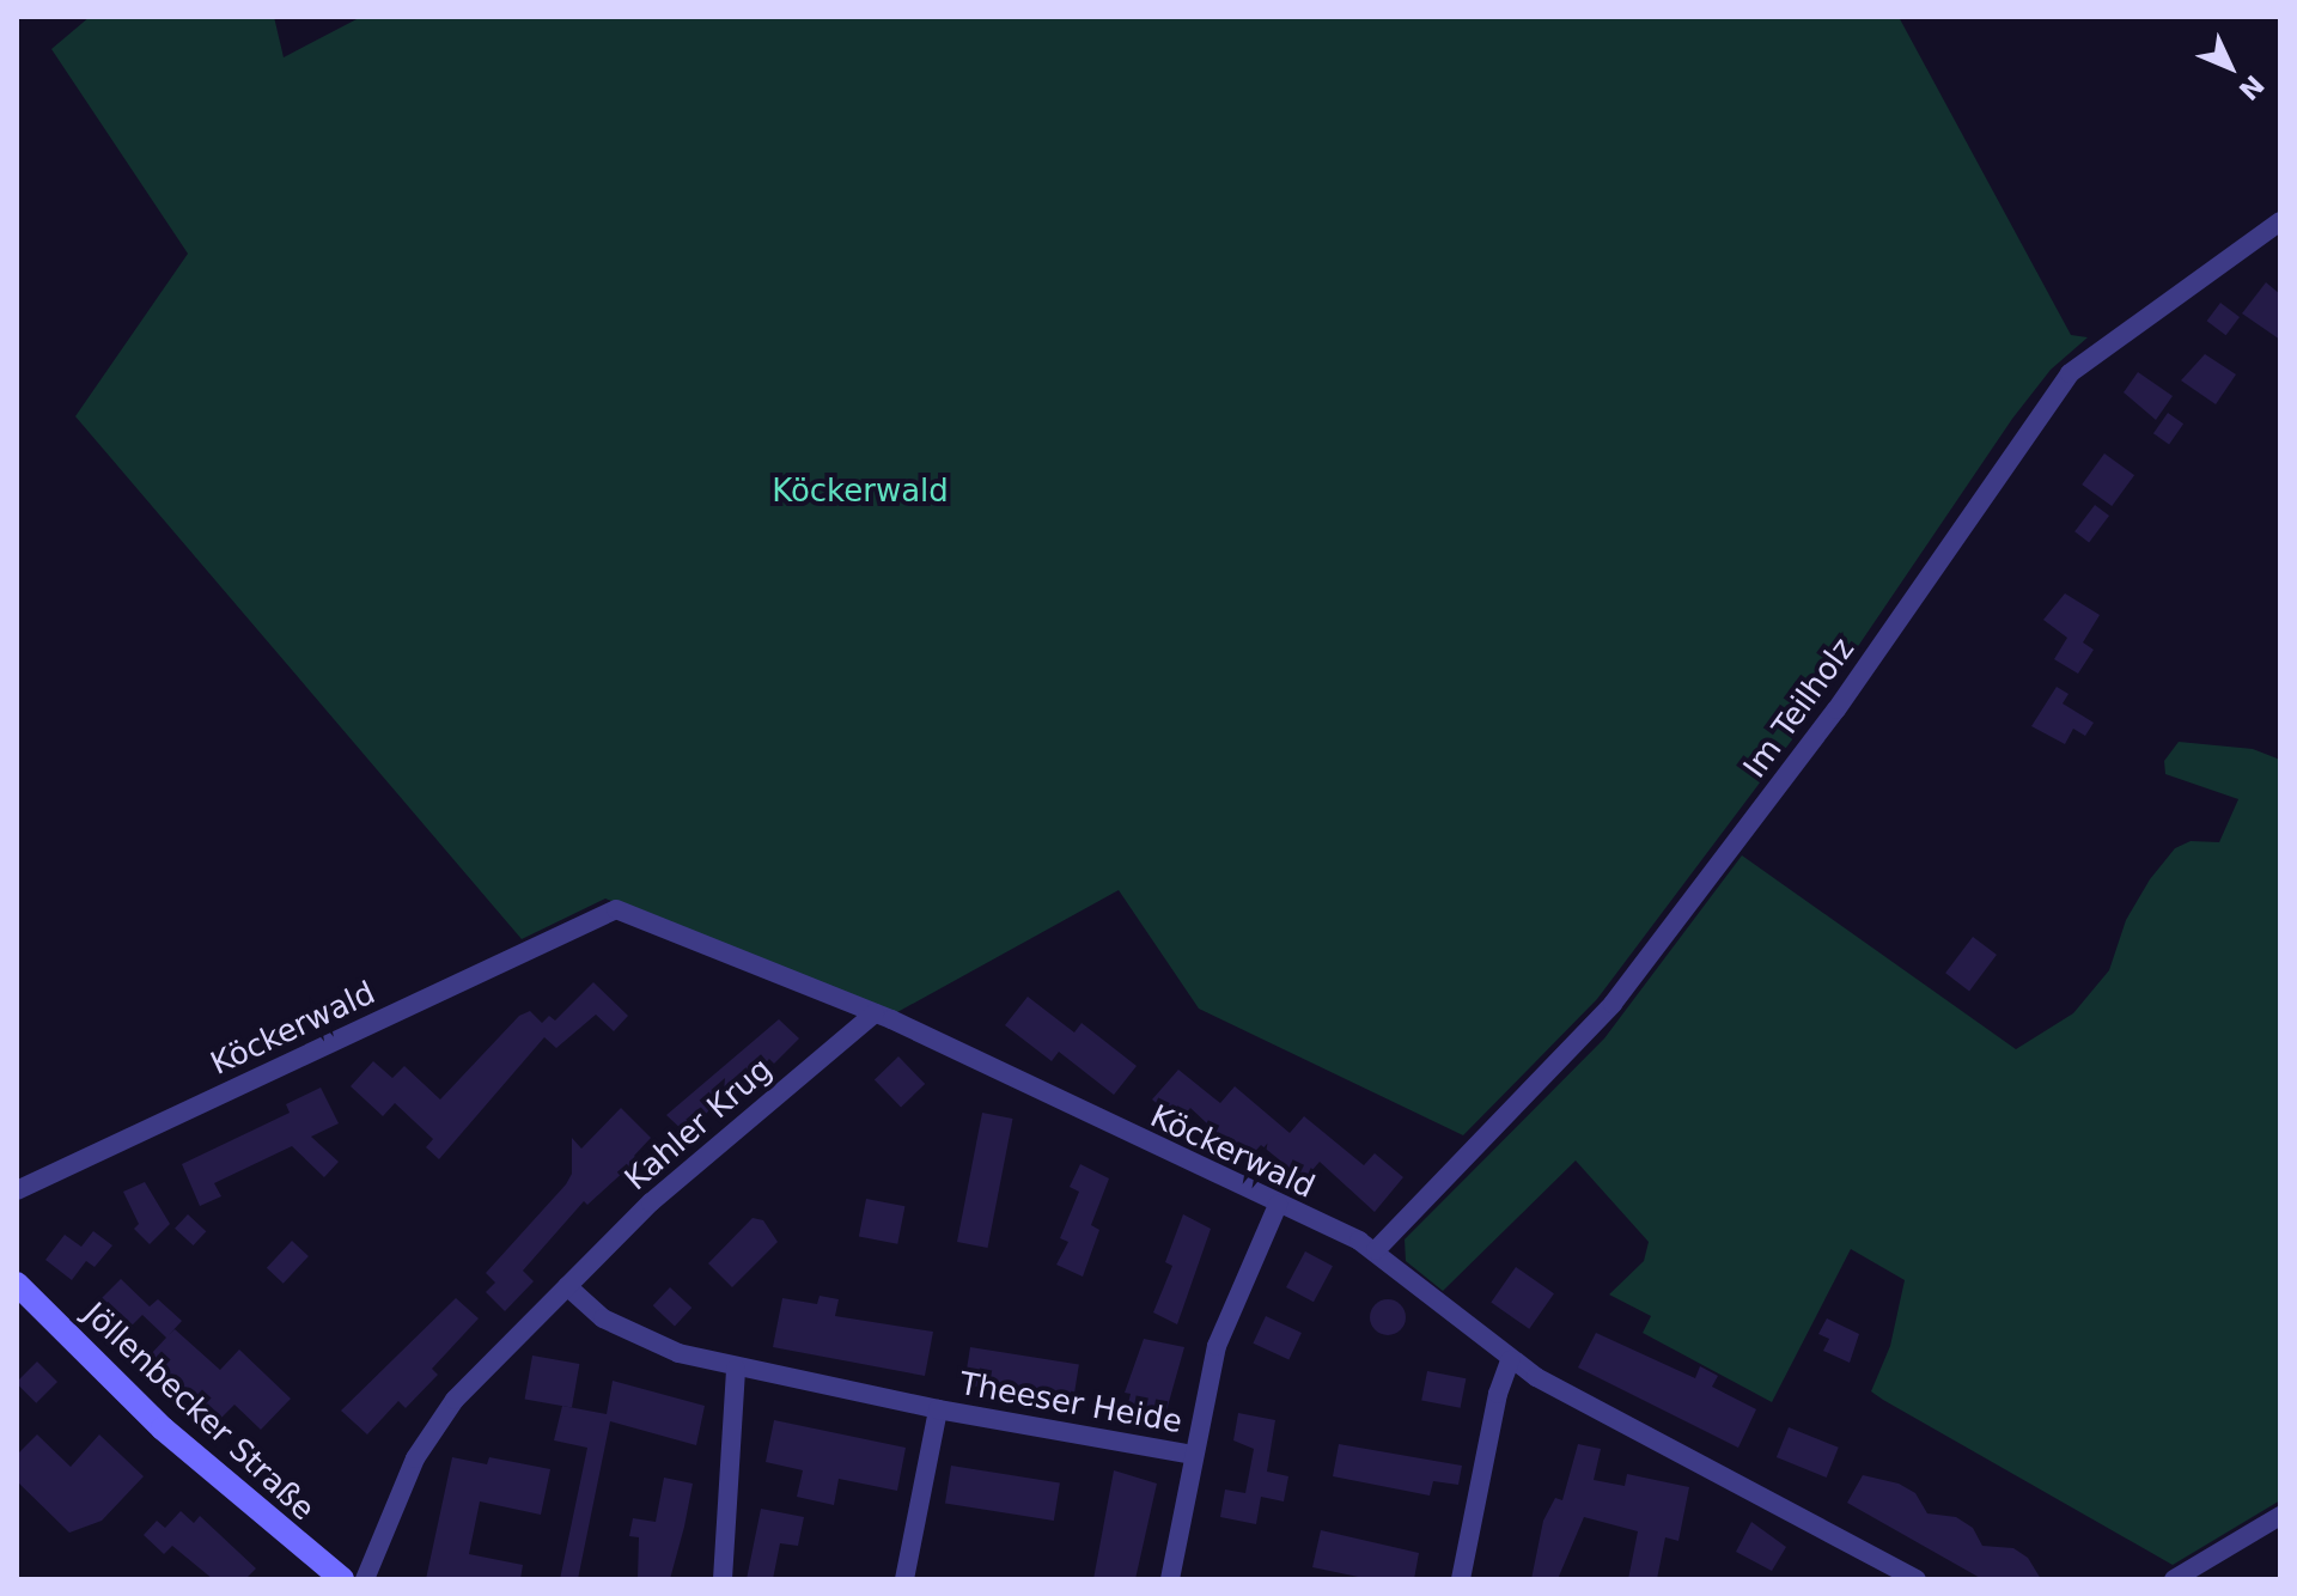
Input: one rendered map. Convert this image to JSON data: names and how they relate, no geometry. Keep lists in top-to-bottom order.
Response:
{
  "streets": {
    "main road": ["Jöllenbecker Straße"],
    "street": [
      "Im Teilholz",
      "Köckerwald",
      "Kahler Krug",
      "Theeser Heide"
    ]
  },
  "crossings": [
    ["Im Teilholz", "Köckerwald"],
    ["Köckerwald", "Kahler Krug"],
    ["Köckerwald", "Theeser Heide"]
  ],
  "parks": ["Köckerwald"],
  "north": "bottom right"
}
